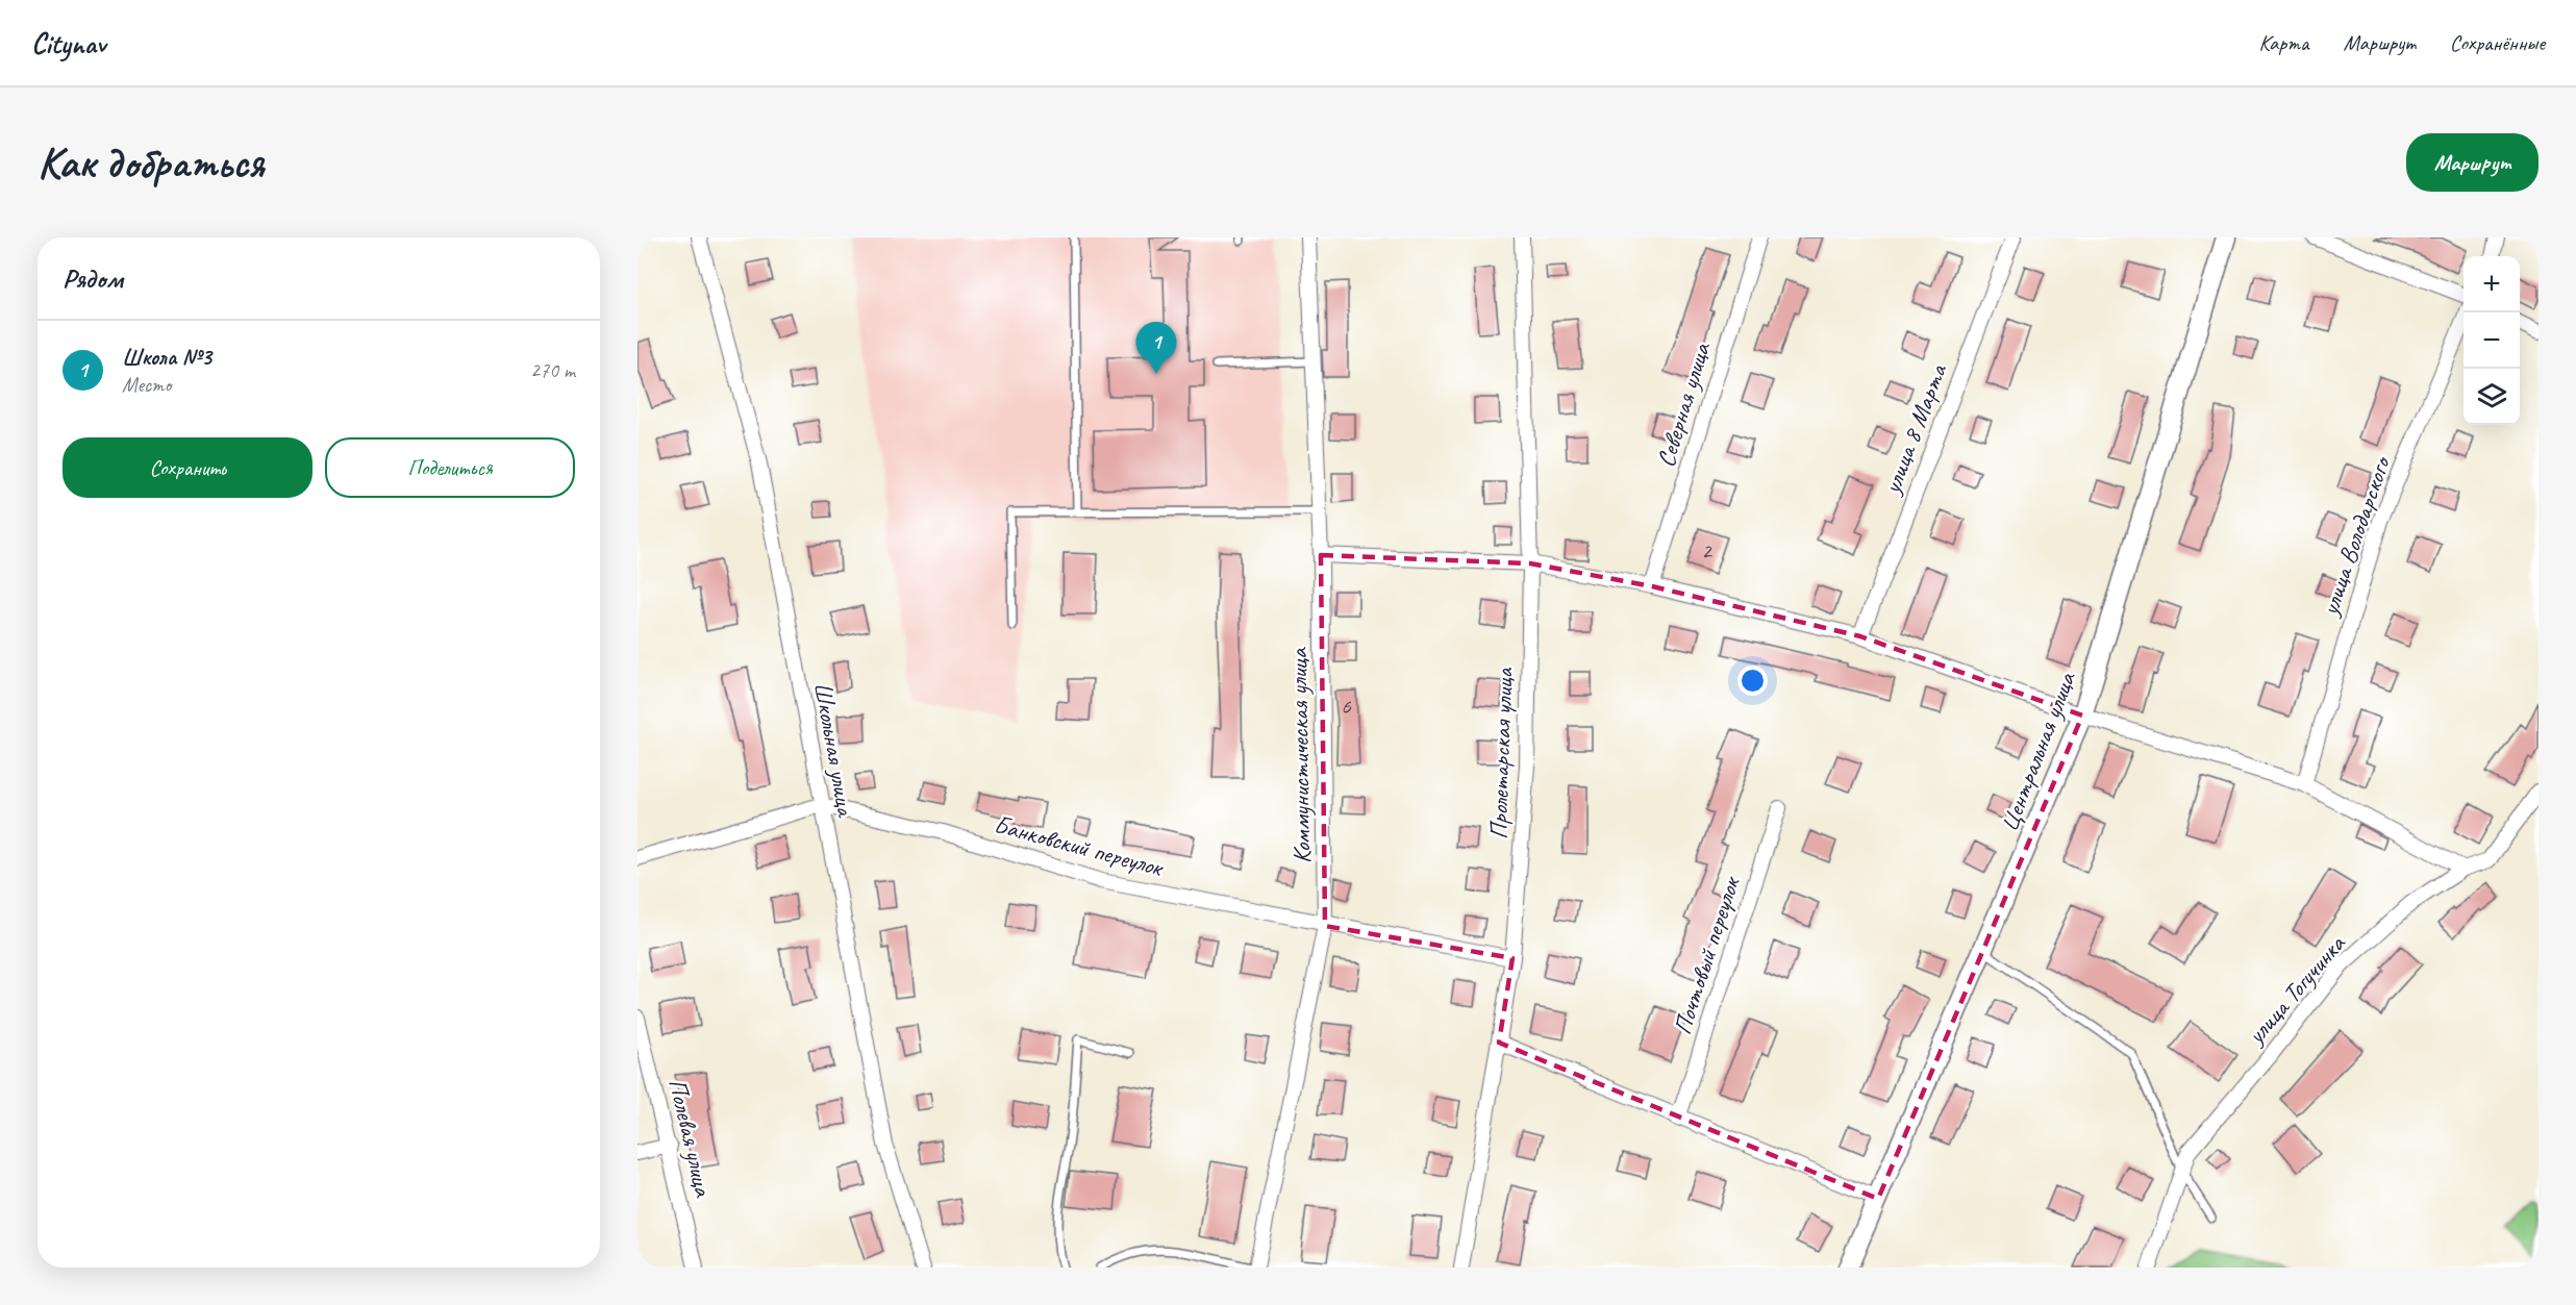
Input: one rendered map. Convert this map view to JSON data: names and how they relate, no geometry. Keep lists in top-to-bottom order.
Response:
{
  "streets": {
    "main road": ["Центральная улица"],
    "street": [
      "Северная улица",
      "улица 8 Марта",
      "улица Володарского",
      "Школьная улица",
      "Пролетарская улица",
      "Коммунистическая улица",
      "Банковский переулок",
      "Почтовый переулок",
      "улица Тогучинка",
      "Полевая улица"
    ]
  },
  "crossings": [
    ["Школьная улица", "Банковский переулок"],
    ["Пролетарская улица", "Банковский переулок"],
    ["Коммунистическая улица", "Банковский переулок"]
  ],
  "house_numbers": ["2", "6"],
  "page": {
    "header": "Citynav",
    "nav": ["Карта", "Маршрут", "Сохранённые"],
    "buttons": [
      "Маршрут",
      ["Сохранить", "Поделиться"]
    ],
    "title": "Как добраться",
    "heading": "Рядом",
    "map_buttons": ["+", "−"],
    "list": [
      {
        "mark": "1",
        "name": "Школа №3",
        "note": "Место",
        "value": "270 m"
      }
    ],
    "pins": "1"
  }
}
